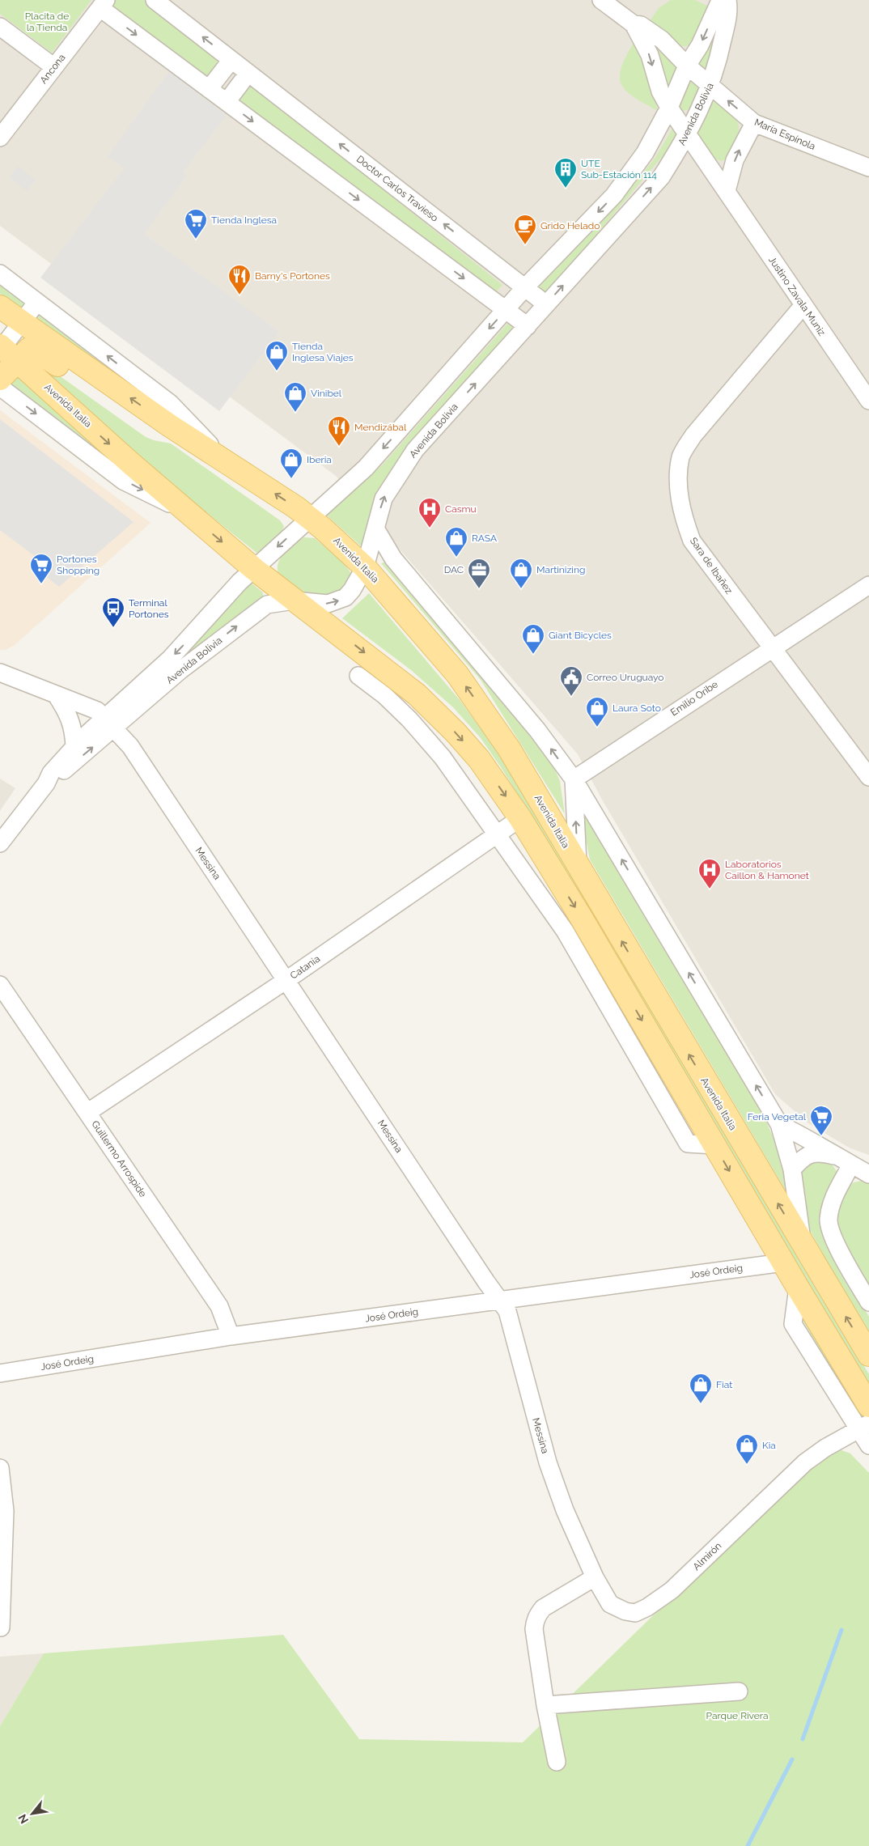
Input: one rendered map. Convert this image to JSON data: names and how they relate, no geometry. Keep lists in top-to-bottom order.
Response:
{
  "streets": {
    "main road": ["Avenida Italia"],
    "street": [
      "Ancona",
      "Avenida Bolivia",
      "María Espínola",
      "Doctor Carlos Travieso",
      "Justino Zavala Muniz",
      "Sara de Ibañez",
      "Emilio Oribe",
      "Messina",
      "Catania",
      "Guillermo Arrospide",
      "José Ordeig",
      "Almirón"
    ]
  },
  "crossings": [
    ["Avenida Bolivia", "María Espínola"],
    ["Avenida Bolivia", "Doctor Carlos Travieso"],
    ["Avenida Bolivia", "Justino Zavala Muniz"],
    ["Avenida Bolivia", "Avenida Italia"],
    ["Avenida Bolivia", "Messina"],
    ["María Espínola", "Justino Zavala Muniz"],
    ["Justino Zavala Muniz", "Sara de Ibañez"],
    ["Avenida Italia", "Emilio Oribe"],
    ["Avenida Italia", "Catania"],
    ["Avenida Italia", "José Ordeig"],
    ["Sara de Ibañez", "Emilio Oribe"],
    ["Messina", "Catania"],
    ["Messina", "José Ordeig"],
    ["Messina", "Almirón"],
    ["Catania", "Guillermo Arrospide"],
    ["Guillermo Arrospide", "José Ordeig"]
  ],
  "parks": ["Placita de la Tienda", "Parque Rivera"],
  "places": {
    "building": ["UTE Sub-Estación 114"],
    "supermarket": ["Tienda Inglesa", "Portones Shopping", "Feria Vegetal"],
    "cafe": ["Grido Helado"],
    "restaurant": ["Barny's Portones", "Mendizábal"],
    "shop": [
      "Tienda Inglesa Viajes",
      "Vinibel",
      "Iberia",
      "RASA",
      "Martinizing",
      "Giant Bicycles",
      "Laura Soto",
      "Fiat",
      "Kia"
    ],
    "hospital": ["Casmu", "Laboratorios Caillon & Hamonet"],
    "office": ["DAC"],
    "bus stop": ["Terminal Portones"],
    "public building": ["Correo Uruguayo"]
  },
  "north": "bottom left"
}
